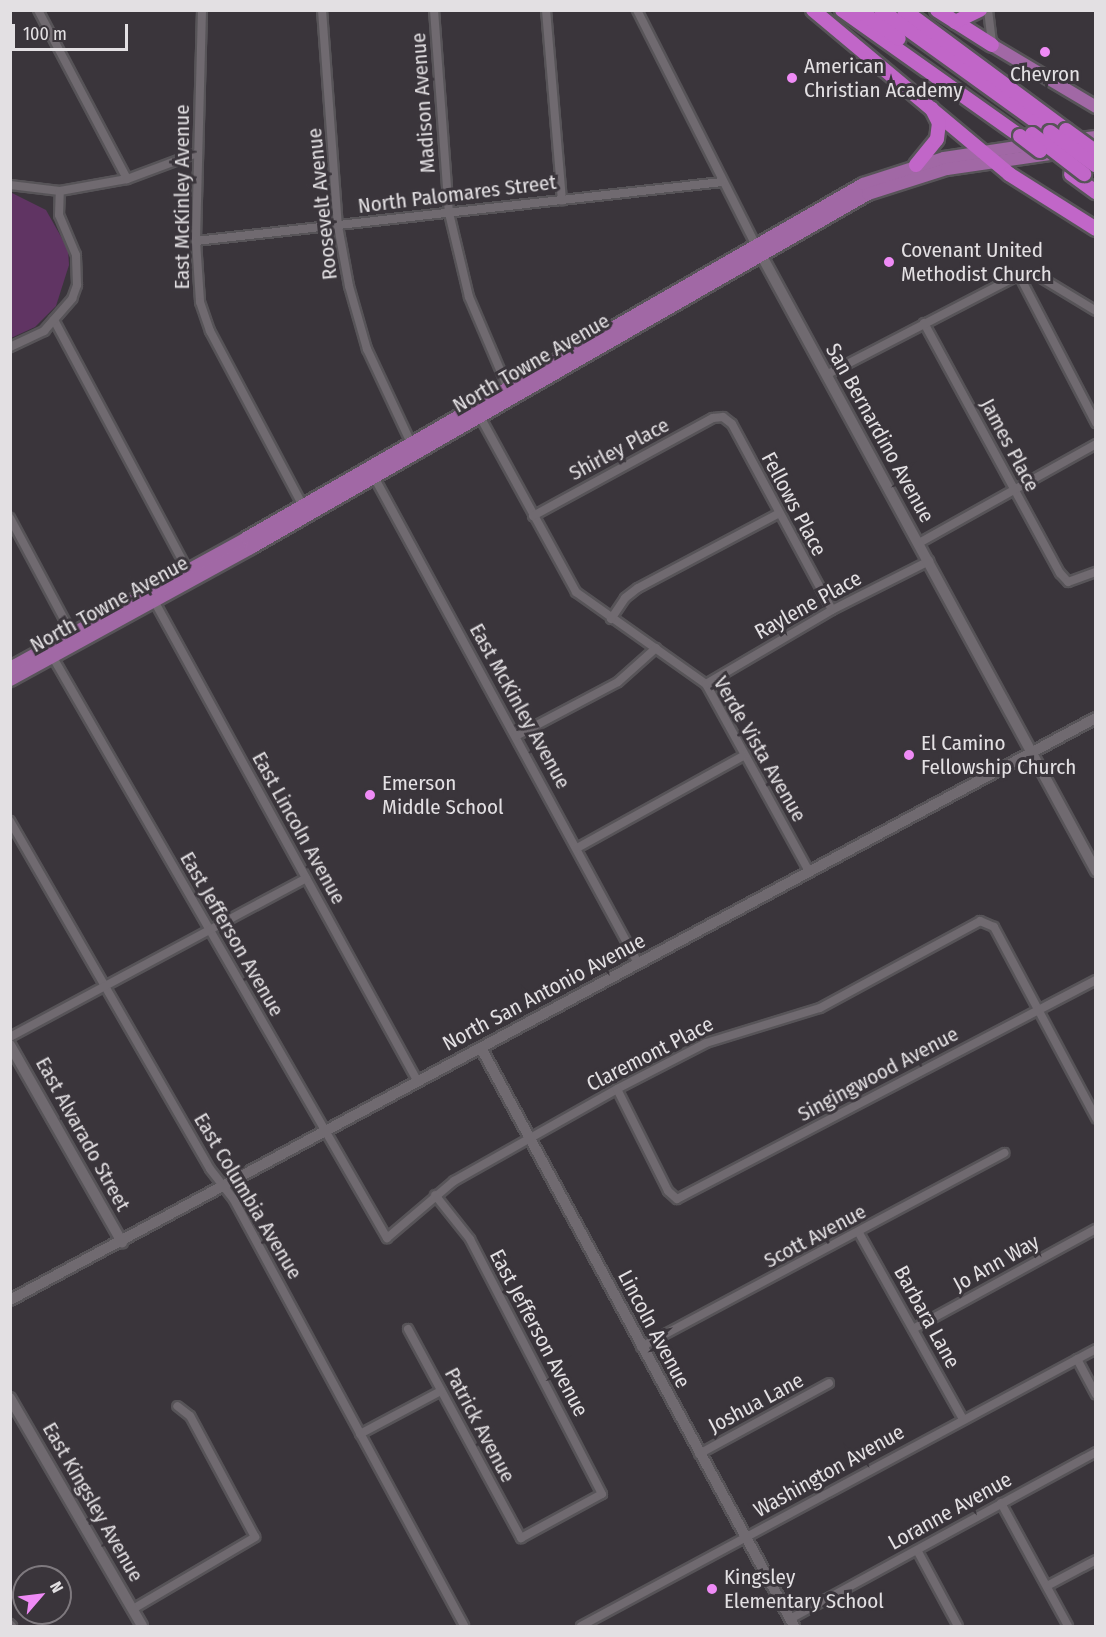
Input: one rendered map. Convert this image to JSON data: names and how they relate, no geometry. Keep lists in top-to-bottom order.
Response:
{
  "streets": {
    "main road": [
      "North Towne Avenue",
      "San Bernardino Avenue",
      "North San Antonio Avenue",
      "East Alvarado Street",
      "Lincoln Avenue",
      "East Kingsley Avenue"
    ],
    "street": [
      "Madison Avenue",
      "North Palomares Street",
      "East McKinley Avenue",
      "Roosevelt Avenue",
      "James Place",
      "Shirley Place",
      "Fellows Place",
      "Raylene Place",
      "Verde Vista Avenue",
      "East Lincoln Avenue",
      "East Jefferson Avenue",
      "Claremont Place",
      "Singingwood Avenue",
      "East Columbia Avenue",
      "Scott Avenue",
      "Jo Ann Way",
      "Barbara Lane",
      "Joshua Lane",
      "Patrick Avenue",
      "Washington Avenue",
      "Loranne Avenue"
    ]
  },
  "crossings": [
    ["Madison Avenue", "North Palomares Street"],
    ["Madison Avenue", "North Towne Avenue"],
    ["North Palomares Street", "East McKinley Avenue"],
    ["North Palomares Street", "Roosevelt Avenue"],
    ["North Palomares Street", "San Bernardino Avenue"],
    ["East McKinley Avenue", "North Towne Avenue"],
    ["East McKinley Avenue", "North San Antonio Avenue"],
    ["Roosevelt Avenue", "North Towne Avenue"],
    ["North Towne Avenue", "San Bernardino Avenue"],
    ["North Towne Avenue", "Verde Vista Avenue"],
    ["North Towne Avenue", "East Lincoln Avenue"],
    ["North Towne Avenue", "East Jefferson Avenue"],
    ["San Bernardino Avenue", "Raylene Place"],
    ["San Bernardino Avenue", "North San Antonio Avenue"],
    ["Shirley Place", "Fellows Place"],
    ["Shirley Place", "Verde Vista Avenue"],
    ["Fellows Place", "Raylene Place"],
    ["Raylene Place", "Verde Vista Avenue"],
    ["Verde Vista Avenue", "North San Antonio Avenue"],
    ["East Lincoln Avenue", "North San Antonio Avenue"],
    ["East Jefferson Avenue", "North San Antonio Avenue"],
    ["East Jefferson Avenue", "Claremont Place"],
    ["East Jefferson Avenue", "Patrick Avenue"],
    ["North San Antonio Avenue", "East Alvarado Street"],
    ["North San Antonio Avenue", "East Columbia Avenue"],
    ["North San Antonio Avenue", "Lincoln Avenue"],
    ["Claremont Place", "Singingwood Avenue"],
    ["Claremont Place", "Lincoln Avenue"],
    ["Scott Avenue", "Barbara Lane"],
    ["Scott Avenue", "Lincoln Avenue"],
    ["Jo Ann Way", "Barbara Lane"],
    ["Barbara Lane", "Washington Avenue"],
    ["Lincoln Avenue", "Joshua Lane"],
    ["Lincoln Avenue", "Washington Avenue"],
    ["Lincoln Avenue", "Loranne Avenue"]
  ],
  "places": [
    "Chevron",
    "American Christian Academy",
    "Covenant United Methodist Church",
    "El Camino Fellowship Church",
    "Emerson Middle School",
    "Kingsley Elementary School"
  ],
  "scale_bar": "100 m",
  "north": "top right"
}
